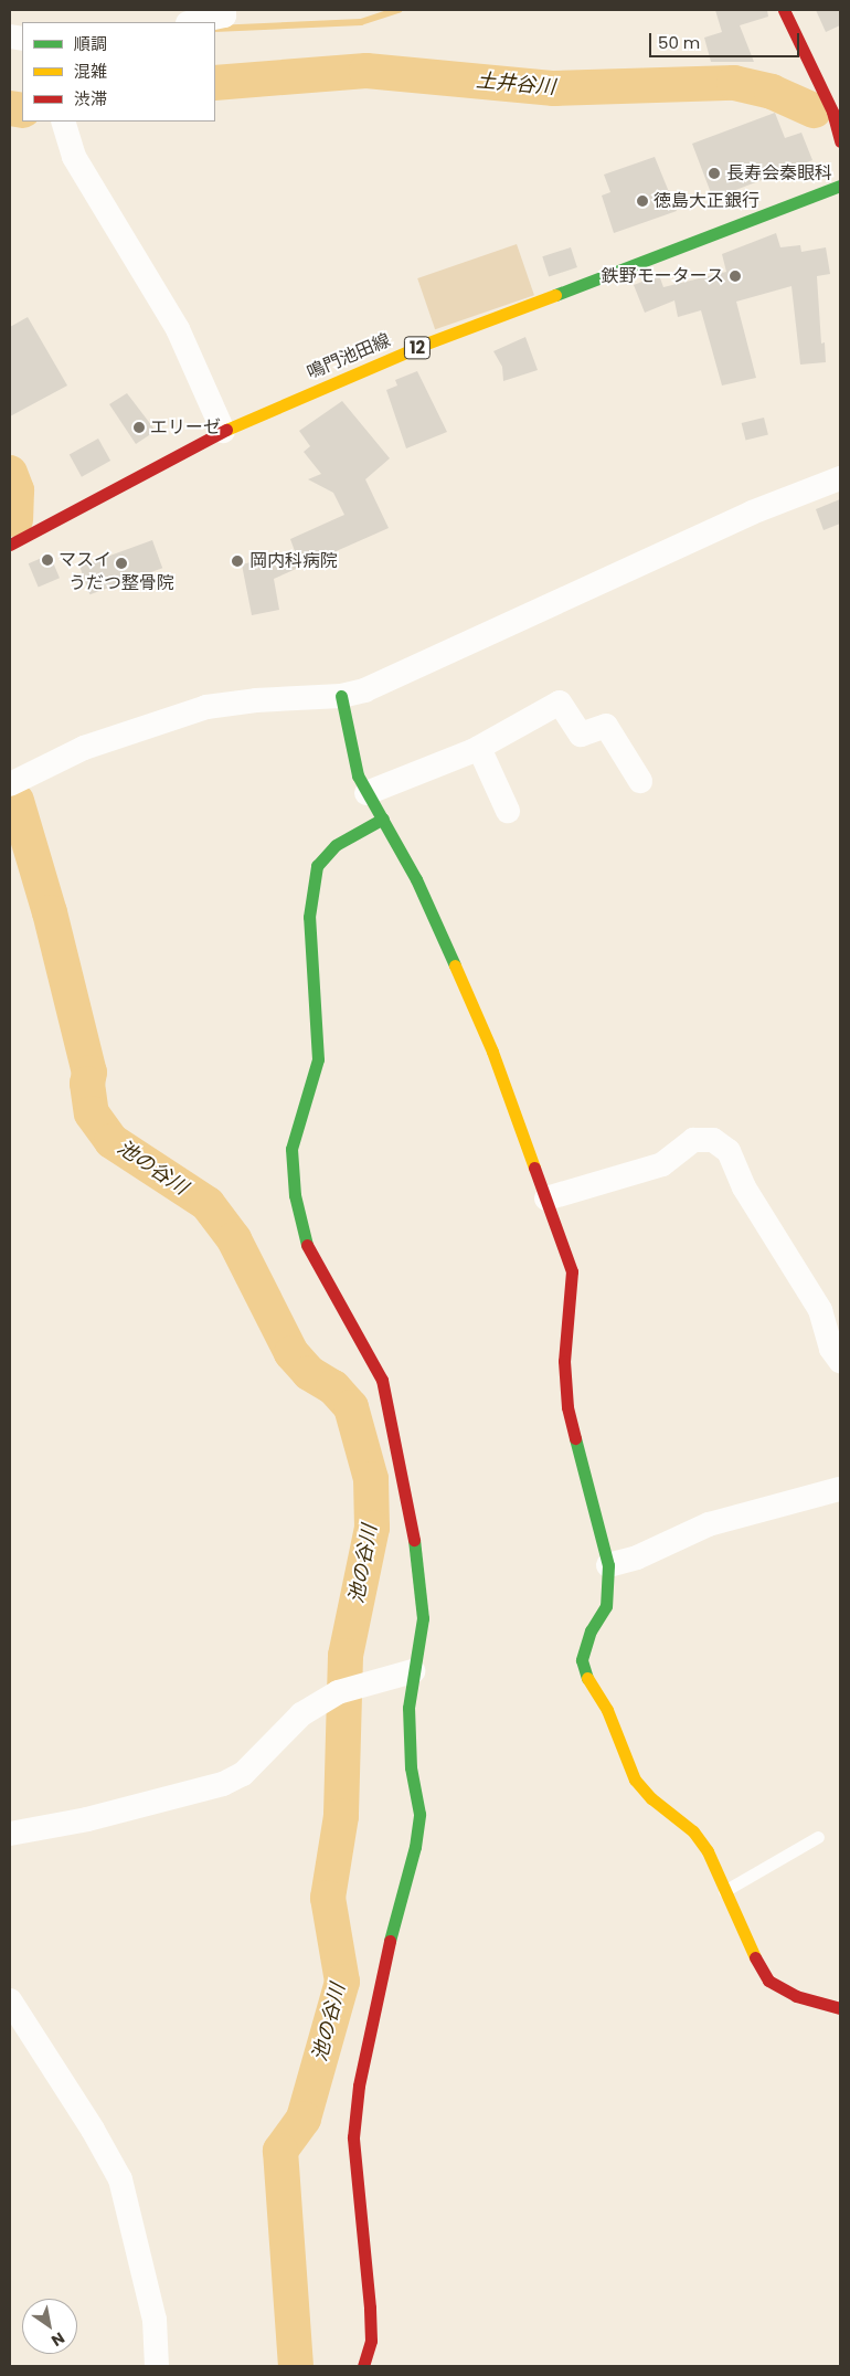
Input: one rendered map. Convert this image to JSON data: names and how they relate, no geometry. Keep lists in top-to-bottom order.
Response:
{
  "streets": {
    "street": ["12", "鳴門池田線"]
  },
  "water": ["土井谷川", "池の谷川"],
  "places": [
    "長寿会秦眼科",
    "徳島大正銀行",
    "鉄野モータース",
    "エリーゼ",
    "マスイ",
    "岡内科病院",
    "うだつ整骨院"
  ],
  "legend": ["順調", "混雑", "渋滞"],
  "scale_bar": "50 m",
  "north": "bottom right"
}
